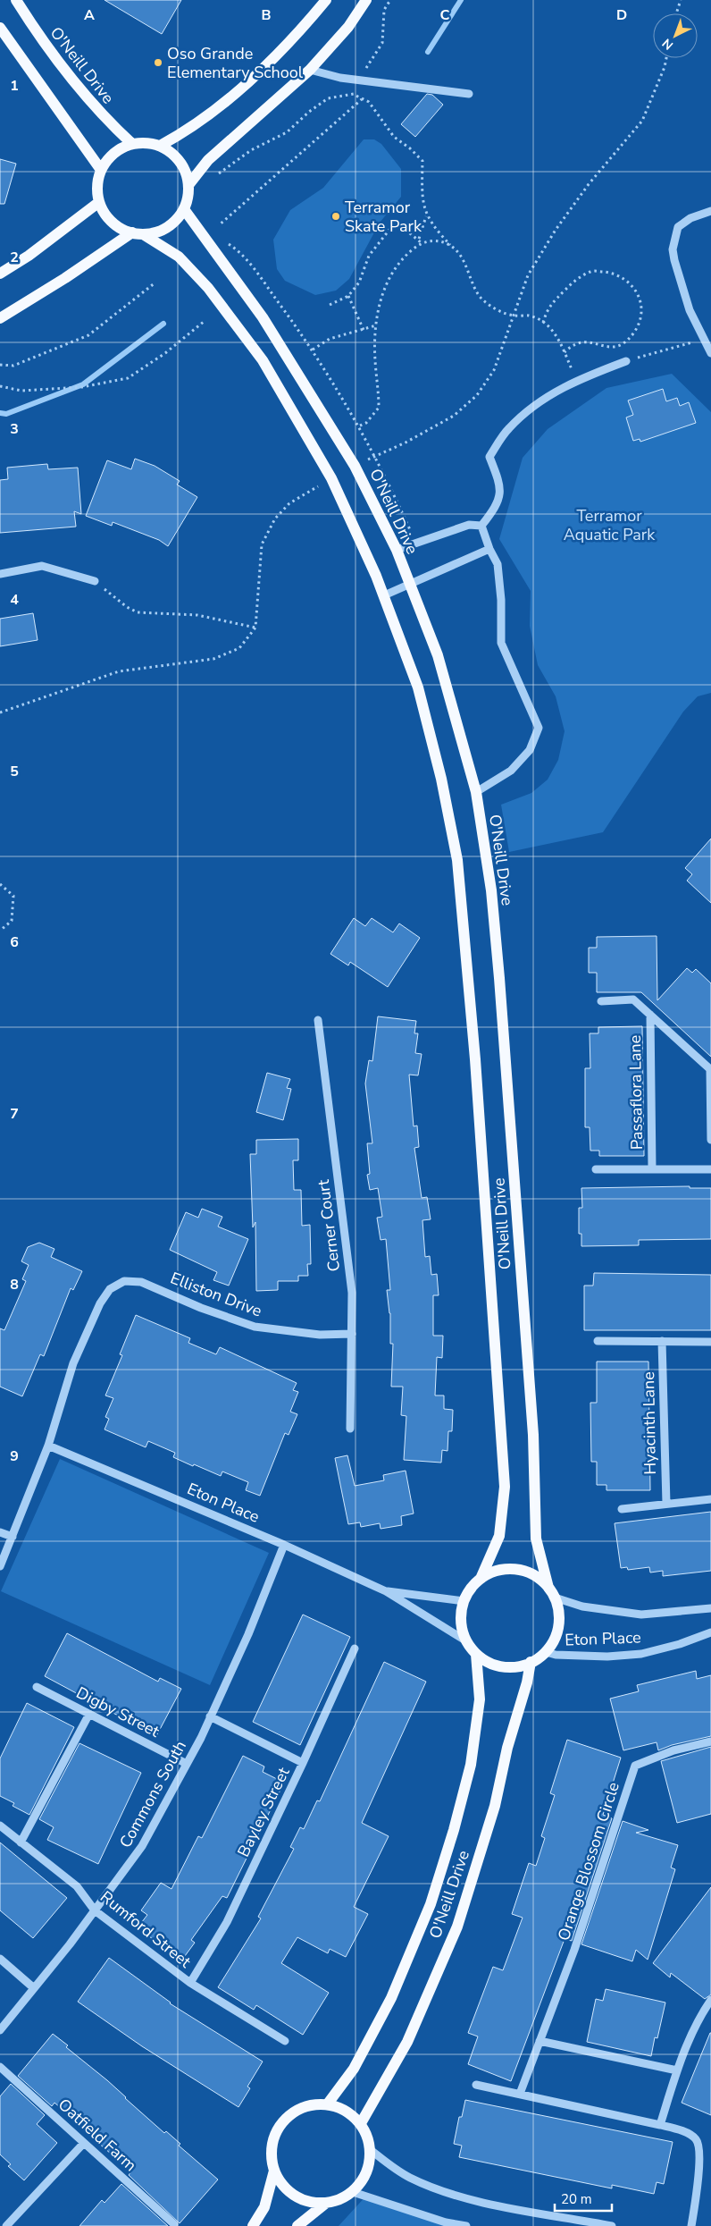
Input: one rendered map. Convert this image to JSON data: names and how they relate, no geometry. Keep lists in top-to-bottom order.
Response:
{
  "streets": {
    "main road": ["O'Neill Drive"],
    "street": [
      "Passaflora Lane",
      "Cerner Court",
      "Elliston Drive",
      "Hyacinth Lane",
      "Eton Place",
      "Digby Street",
      "Commons South",
      "Bayley Street",
      "Orange Blossom Circle",
      "Rumford Street",
      "Oatfield Farm"
    ]
  },
  "crossings": [
    ["O'Neill Drive", "Eton Place"],
    ["Cerner Court", "Elliston Drive"],
    ["Elliston Drive", "Eton Place"],
    ["Eton Place", "Commons South"],
    ["Digby Street", "Commons South"],
    ["Commons South", "Rumford Street"],
    ["Bayley Street", "Rumford Street"]
  ],
  "parks": ["Terramor Aquatic Park"],
  "places": ["Oso Grande Elementary School", "Terramor Skate Park"],
  "scale_bar": "20 m",
  "north": "bottom left",
  "grid": {
    "columns": [
      "A",
      "B",
      "C",
      "D"
    ],
    "rows": [
      "1",
      "2",
      "3",
      "4",
      "5",
      "6",
      "7",
      "8",
      "9"
    ]
  }
}
